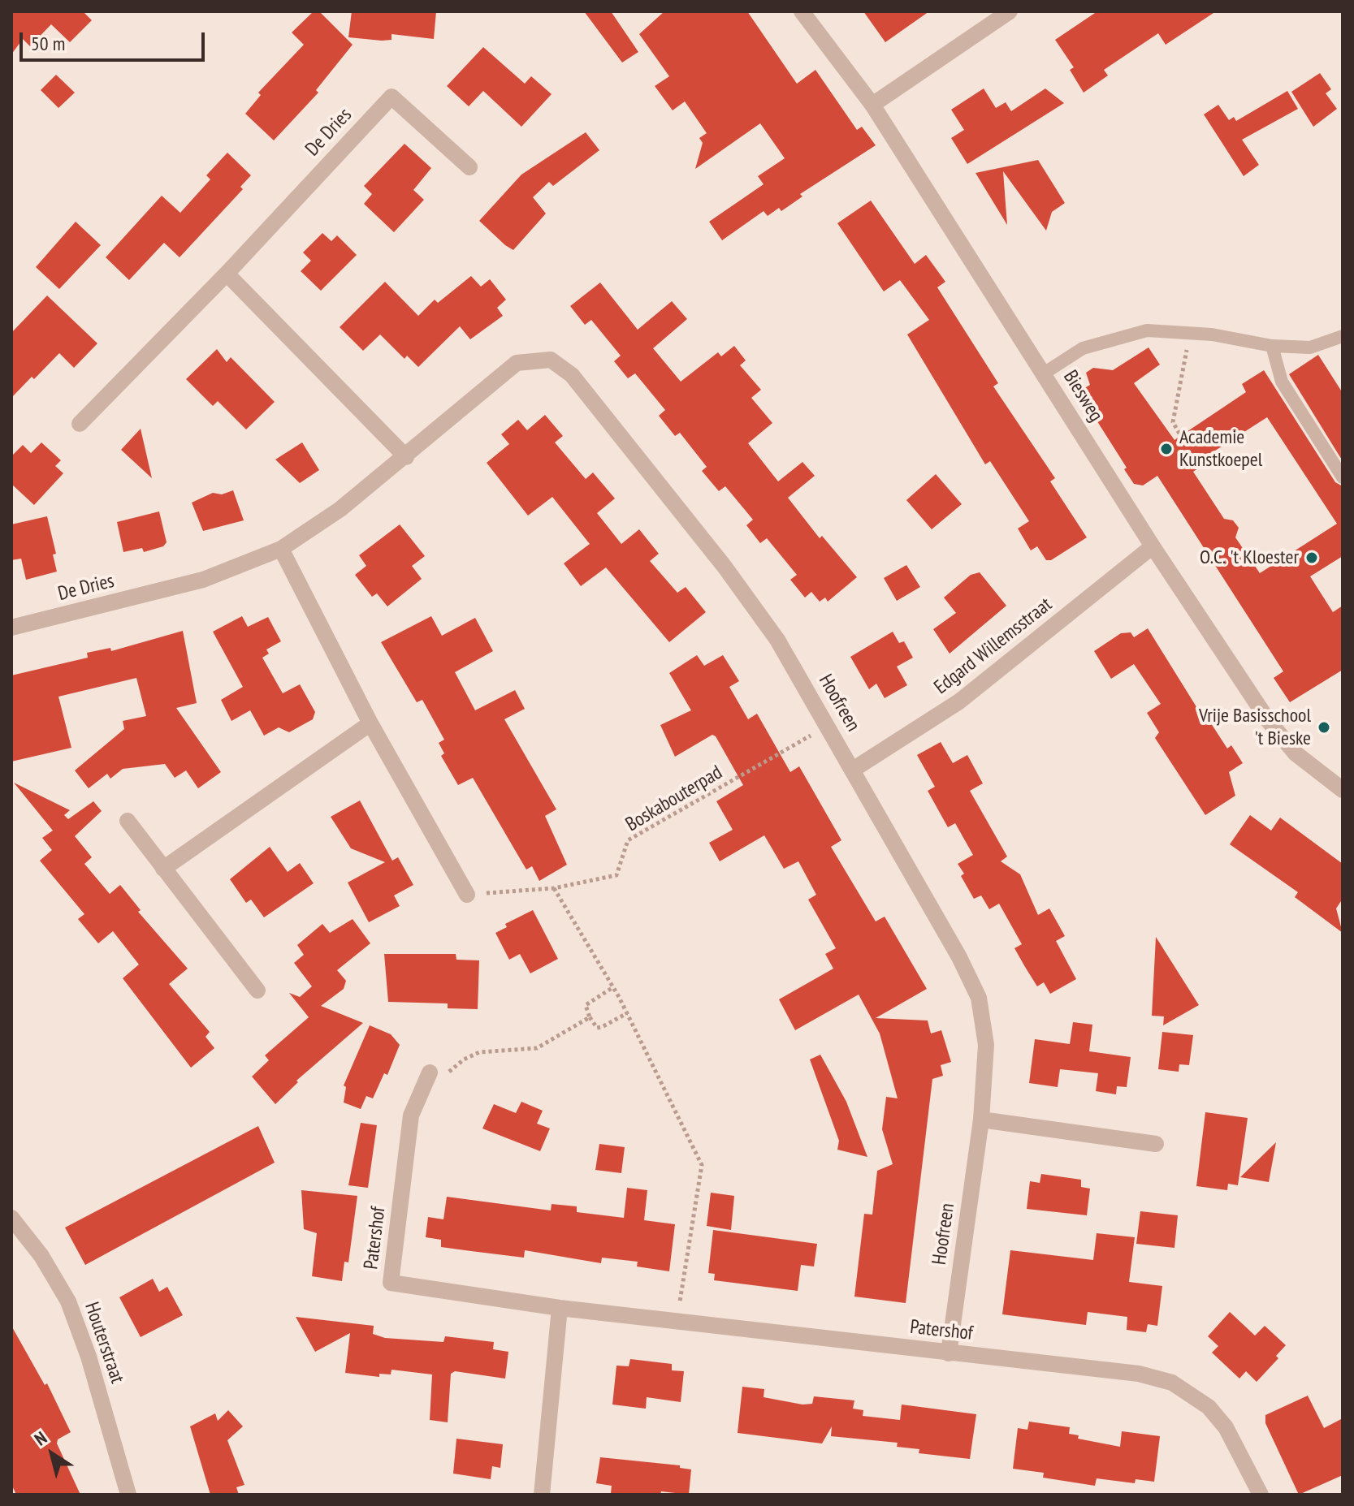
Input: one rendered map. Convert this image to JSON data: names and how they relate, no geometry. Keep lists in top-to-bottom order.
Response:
{
  "streets": {
    "street": [
      "De Dries",
      "Biesweg",
      "Edgard Willemsstraat",
      "Hoofreen",
      "Patershof",
      "Houterstraat"
    ],
    "path": ["Boskabouterpad"]
  },
  "crossings": [
    ["De Dries", "Hoofreen"],
    ["Biesweg", "Edgard Willemsstraat"],
    ["Edgard Willemsstraat", "Hoofreen"],
    ["Hoofreen", "Boskabouterpad"],
    ["Hoofreen", "Patershof"]
  ],
  "places": ["Academie Kunstkoepel", "O.C. 't Kloester", "Vrije Basisschool 't Bieske"],
  "scale_bar": "50 m",
  "north": "top left"
}
